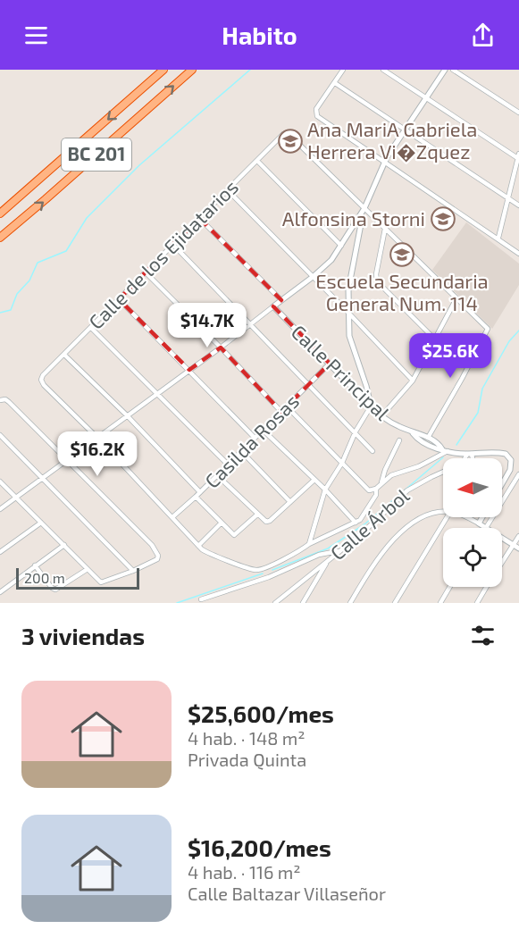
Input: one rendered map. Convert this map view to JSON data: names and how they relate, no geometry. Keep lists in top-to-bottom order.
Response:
{
  "streets": {
    "highway": ["BC 201"],
    "street": [
      "Calle de los Ejidatarios",
      "Calle Principal",
      "Casilda Rosas",
      "Calle Árbol"
    ]
  },
  "crossings": [
    ["Calle Principal", "Casilda Rosas"],
    ["Calle Principal", "Calle Árbol"]
  ],
  "places": {
    "school or university": ["Ana MariA Gabriela Herrera Vi�Zquez", "Alfonsina Storni", "Escuela Secundaria General Num. 114"]
  },
  "scale_bar": "200 m",
  "north": "left",
  "page": {
    "header": "Habito",
    "price": ["$14.7K", "$25.6K", "$16.2K"],
    "scale": "200 m",
    "heading": "3 viviendas",
    "list": [
      {
        "name": "$25,600/mes",
        "note": "4 hab. · 148 m² · Privada Quinta"
      },
      {
        "name": "$16,200/mes",
        "note": "4 hab. · 116 m² · Calle Baltazar Villaseñor"
      }
    ]
  }
}
